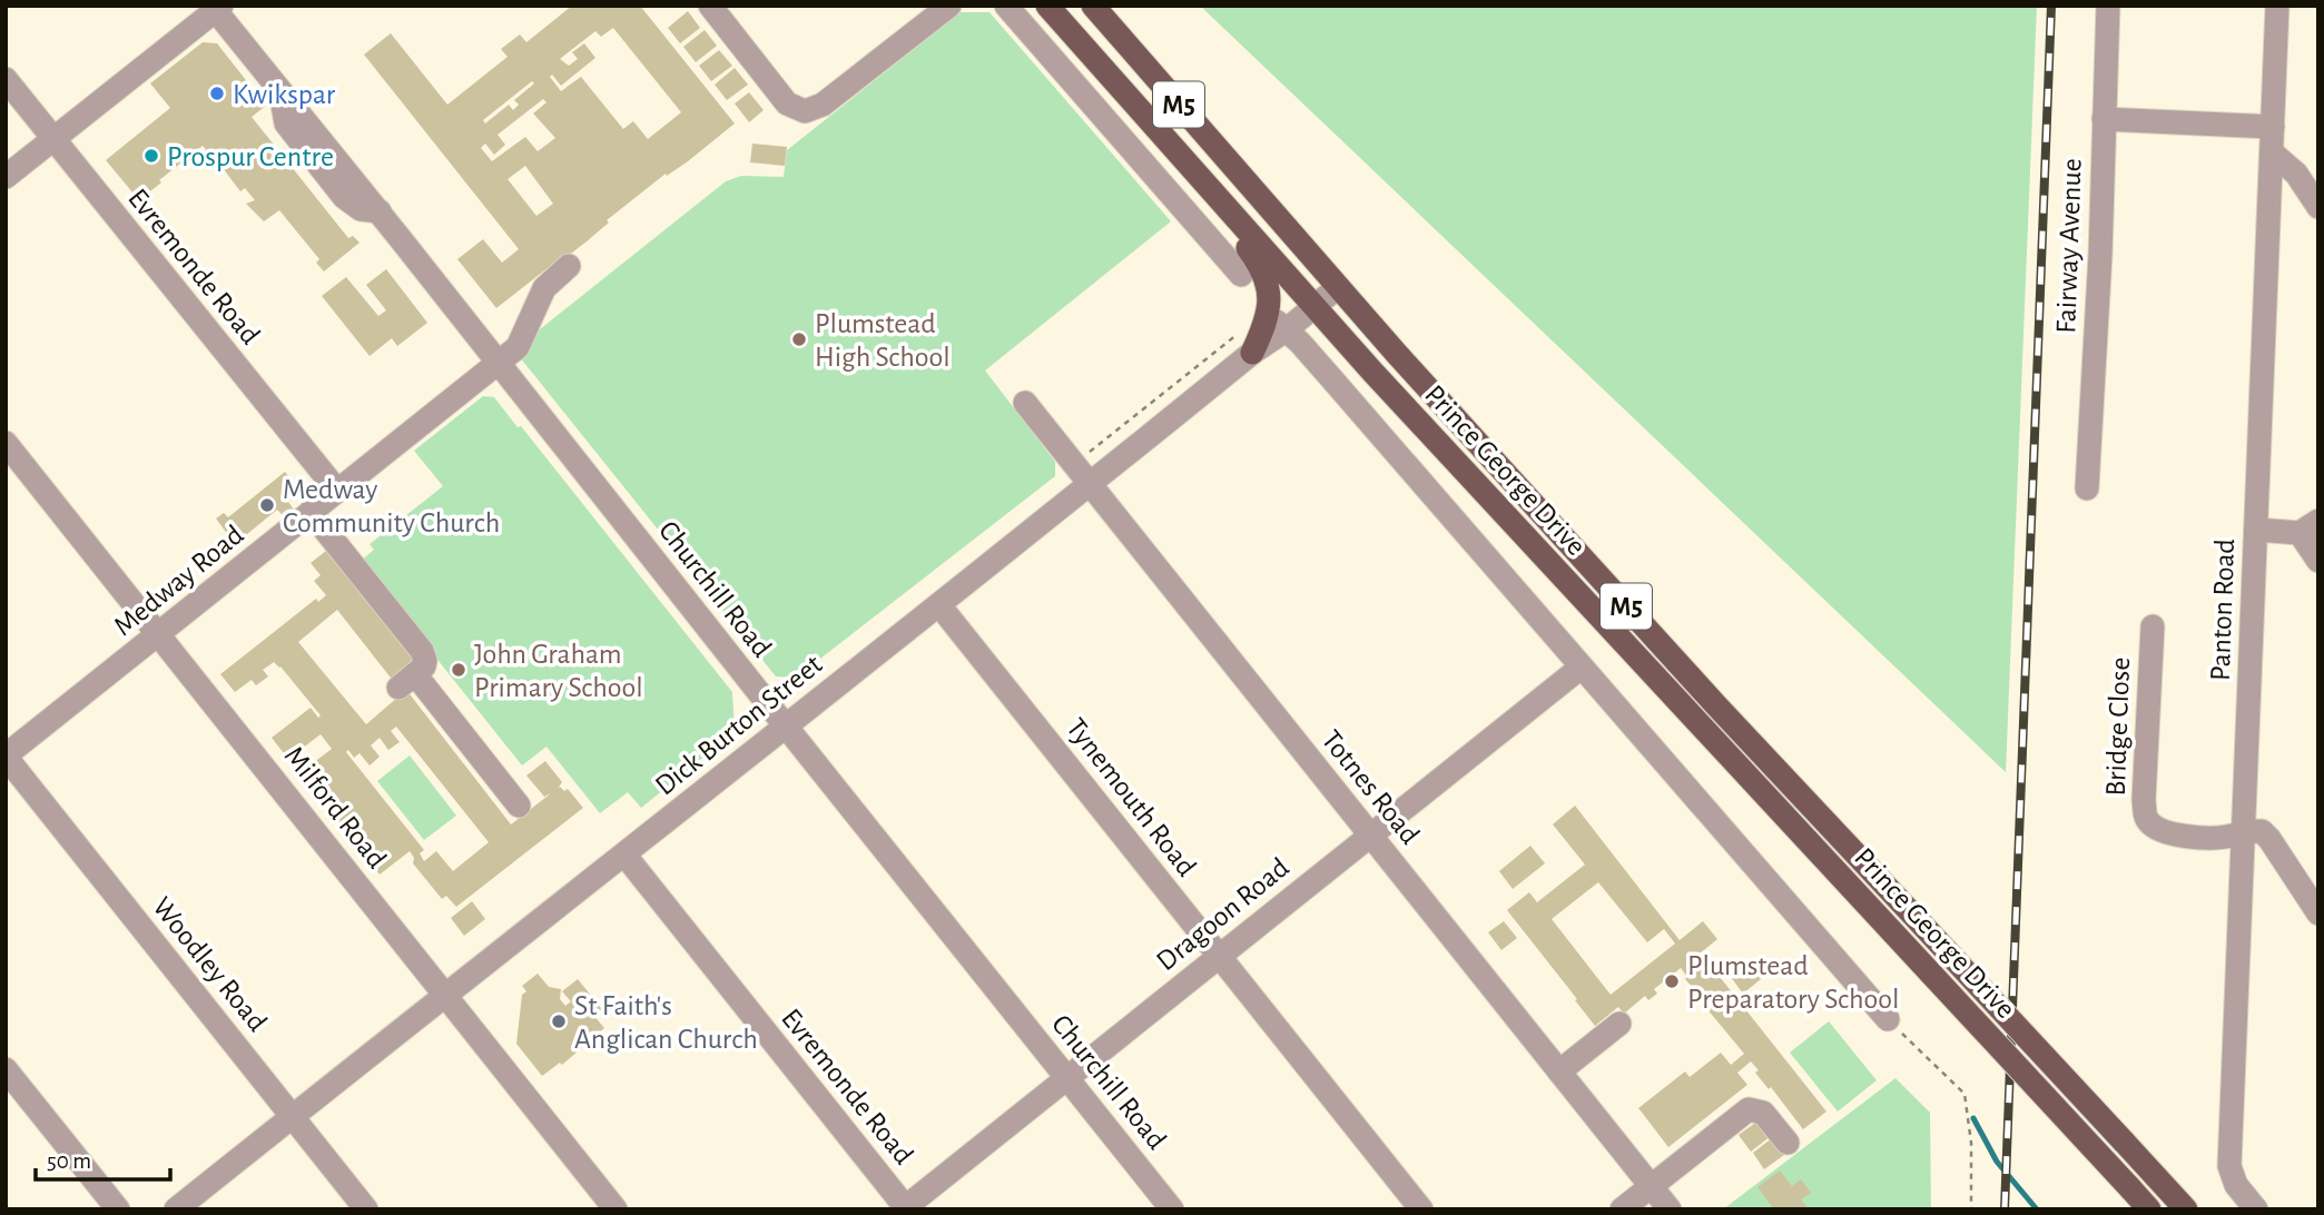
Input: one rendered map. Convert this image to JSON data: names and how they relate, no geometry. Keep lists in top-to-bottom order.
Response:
{
  "streets": {
    "main road": ["M5", "Prince George Drive"],
    "street": [
      "Fairway Avenue",
      "Evremonde Road",
      "Medway Road",
      "Churchill Road",
      "Panton Road",
      "Dick Burton Street",
      "Bridge Close",
      "Totnes Road",
      "Tynemouth Road",
      "Milford Road",
      "Dragoon Road",
      "Woodley Road"
    ]
  },
  "crossings": [
    ["Evremonde Road", "Medway Road"],
    ["Evremonde Road", "Dick Burton Street"],
    ["Evremonde Road", "Dragoon Road"],
    ["Medway Road", "Churchill Road"],
    ["Medway Road", "Milford Road"],
    ["Medway Road", "Woodley Road"],
    ["Churchill Road", "Dick Burton Street"],
    ["Churchill Road", "Dragoon Road"],
    ["Panton Road", "Bridge Close"],
    ["Dick Burton Street", "Totnes Road"],
    ["Dick Burton Street", "Tynemouth Road"],
    ["Dick Burton Street", "Milford Road"],
    ["Dick Burton Street", "Woodley Road"],
    ["Totnes Road", "Dragoon Road"],
    ["Tynemouth Road", "Dragoon Road"]
  ],
  "places": [
    "Kwikspar",
    "Prospur Centre",
    "Plumstead High School",
    "Medway Community Church",
    "John Graham Primary School",
    "Plumstead Preparatory School",
    "St Faith's Anglican Church"
  ],
  "scale_bar": "50 m"
}
